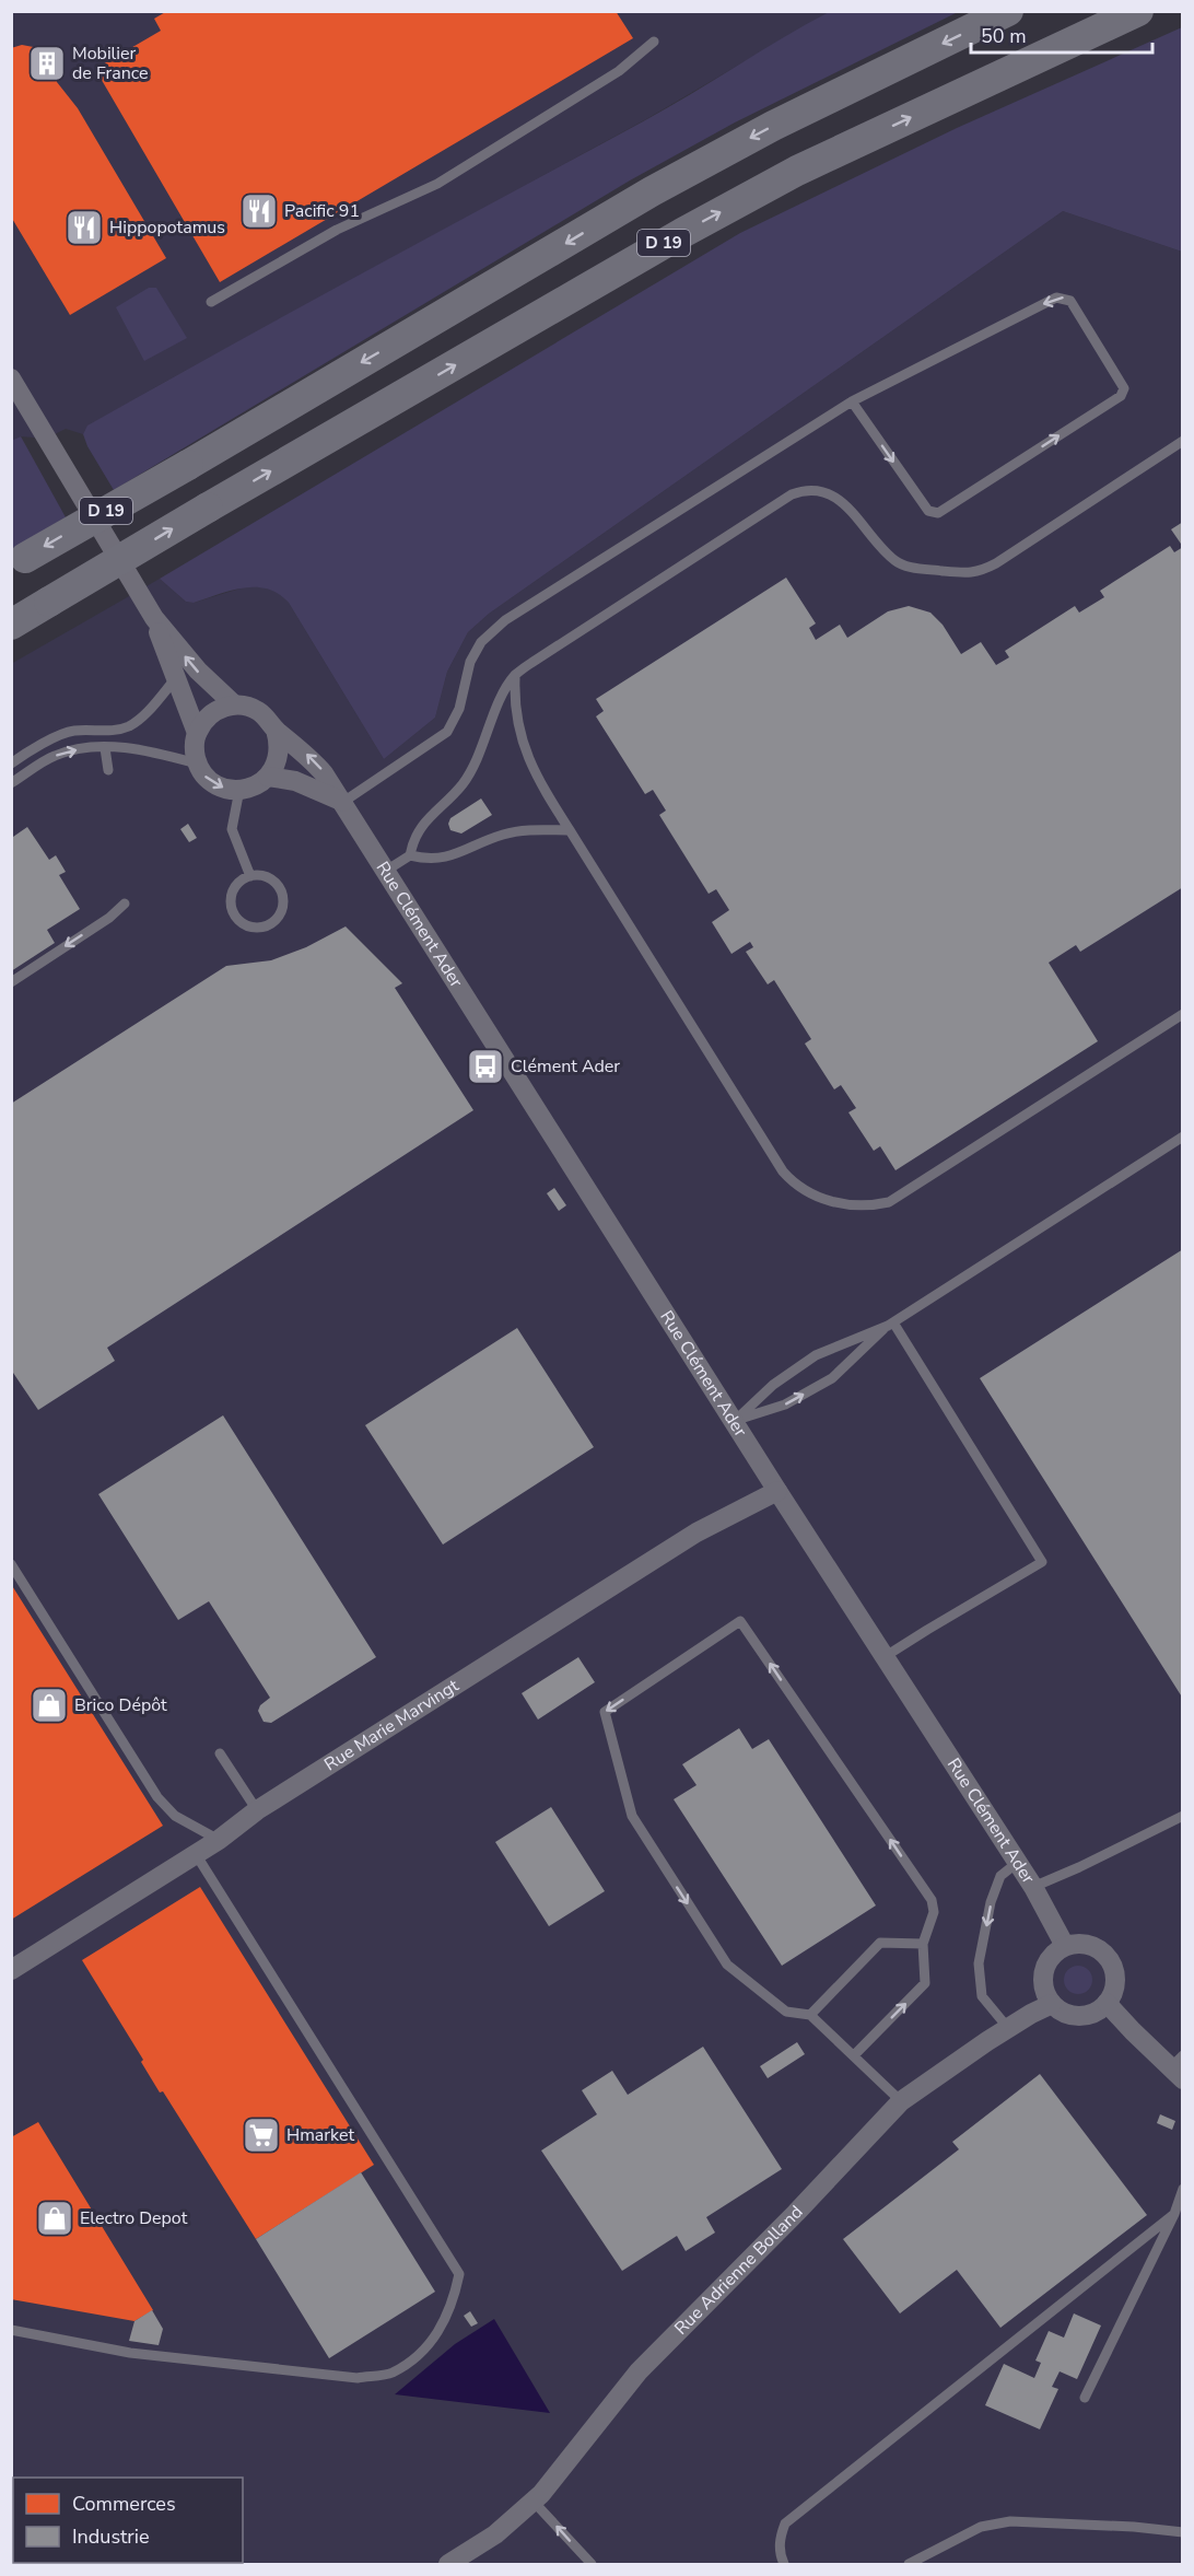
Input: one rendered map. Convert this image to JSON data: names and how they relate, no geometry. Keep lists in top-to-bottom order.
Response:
{
  "streets": {
    "main road": ["D 19"],
    "street": ["Rue Clément Ader", "Rue Marie Marvingt", "Rue Adrienne Bolland"]
  },
  "crossings": [
    ["Rue Clément Ader", "Rue Marie Marvingt"],
    ["Rue Clément Ader", "Rue Adrienne Bolland"]
  ],
  "places": {
    "building": ["Mobilier de France"],
    "restaurant": ["Pacific 91", "Hippopotamus"],
    "bus stop": ["Clément Ader"],
    "shop": ["Brico Dépôt", "Electro Depot"],
    "supermarket": ["Hmarket"]
  },
  "legend": ["Commerces", "Industrie"],
  "scale_bar": "50 m"
}
